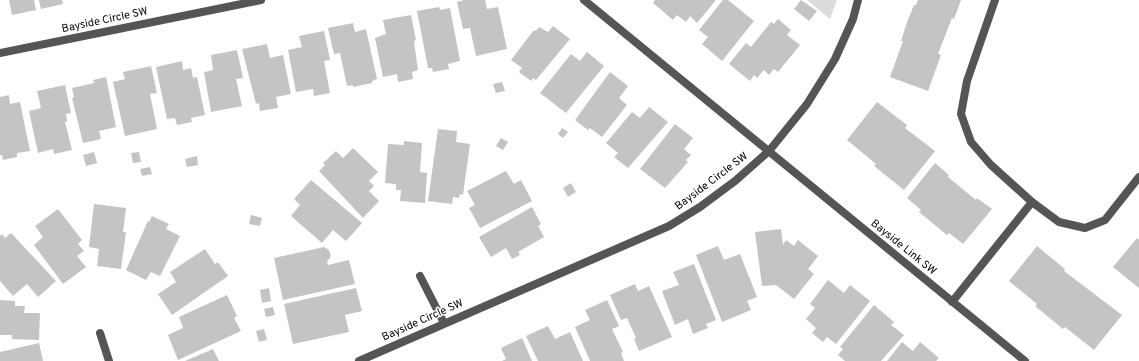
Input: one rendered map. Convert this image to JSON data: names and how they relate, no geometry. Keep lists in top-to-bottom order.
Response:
{
  "streets": {
    "street": ["Bayside Circle SW", "Bayside Link SW"]
  },
  "crossings": [
    ["Bayside Circle SW", "Bayside Link SW"]
  ]
}
